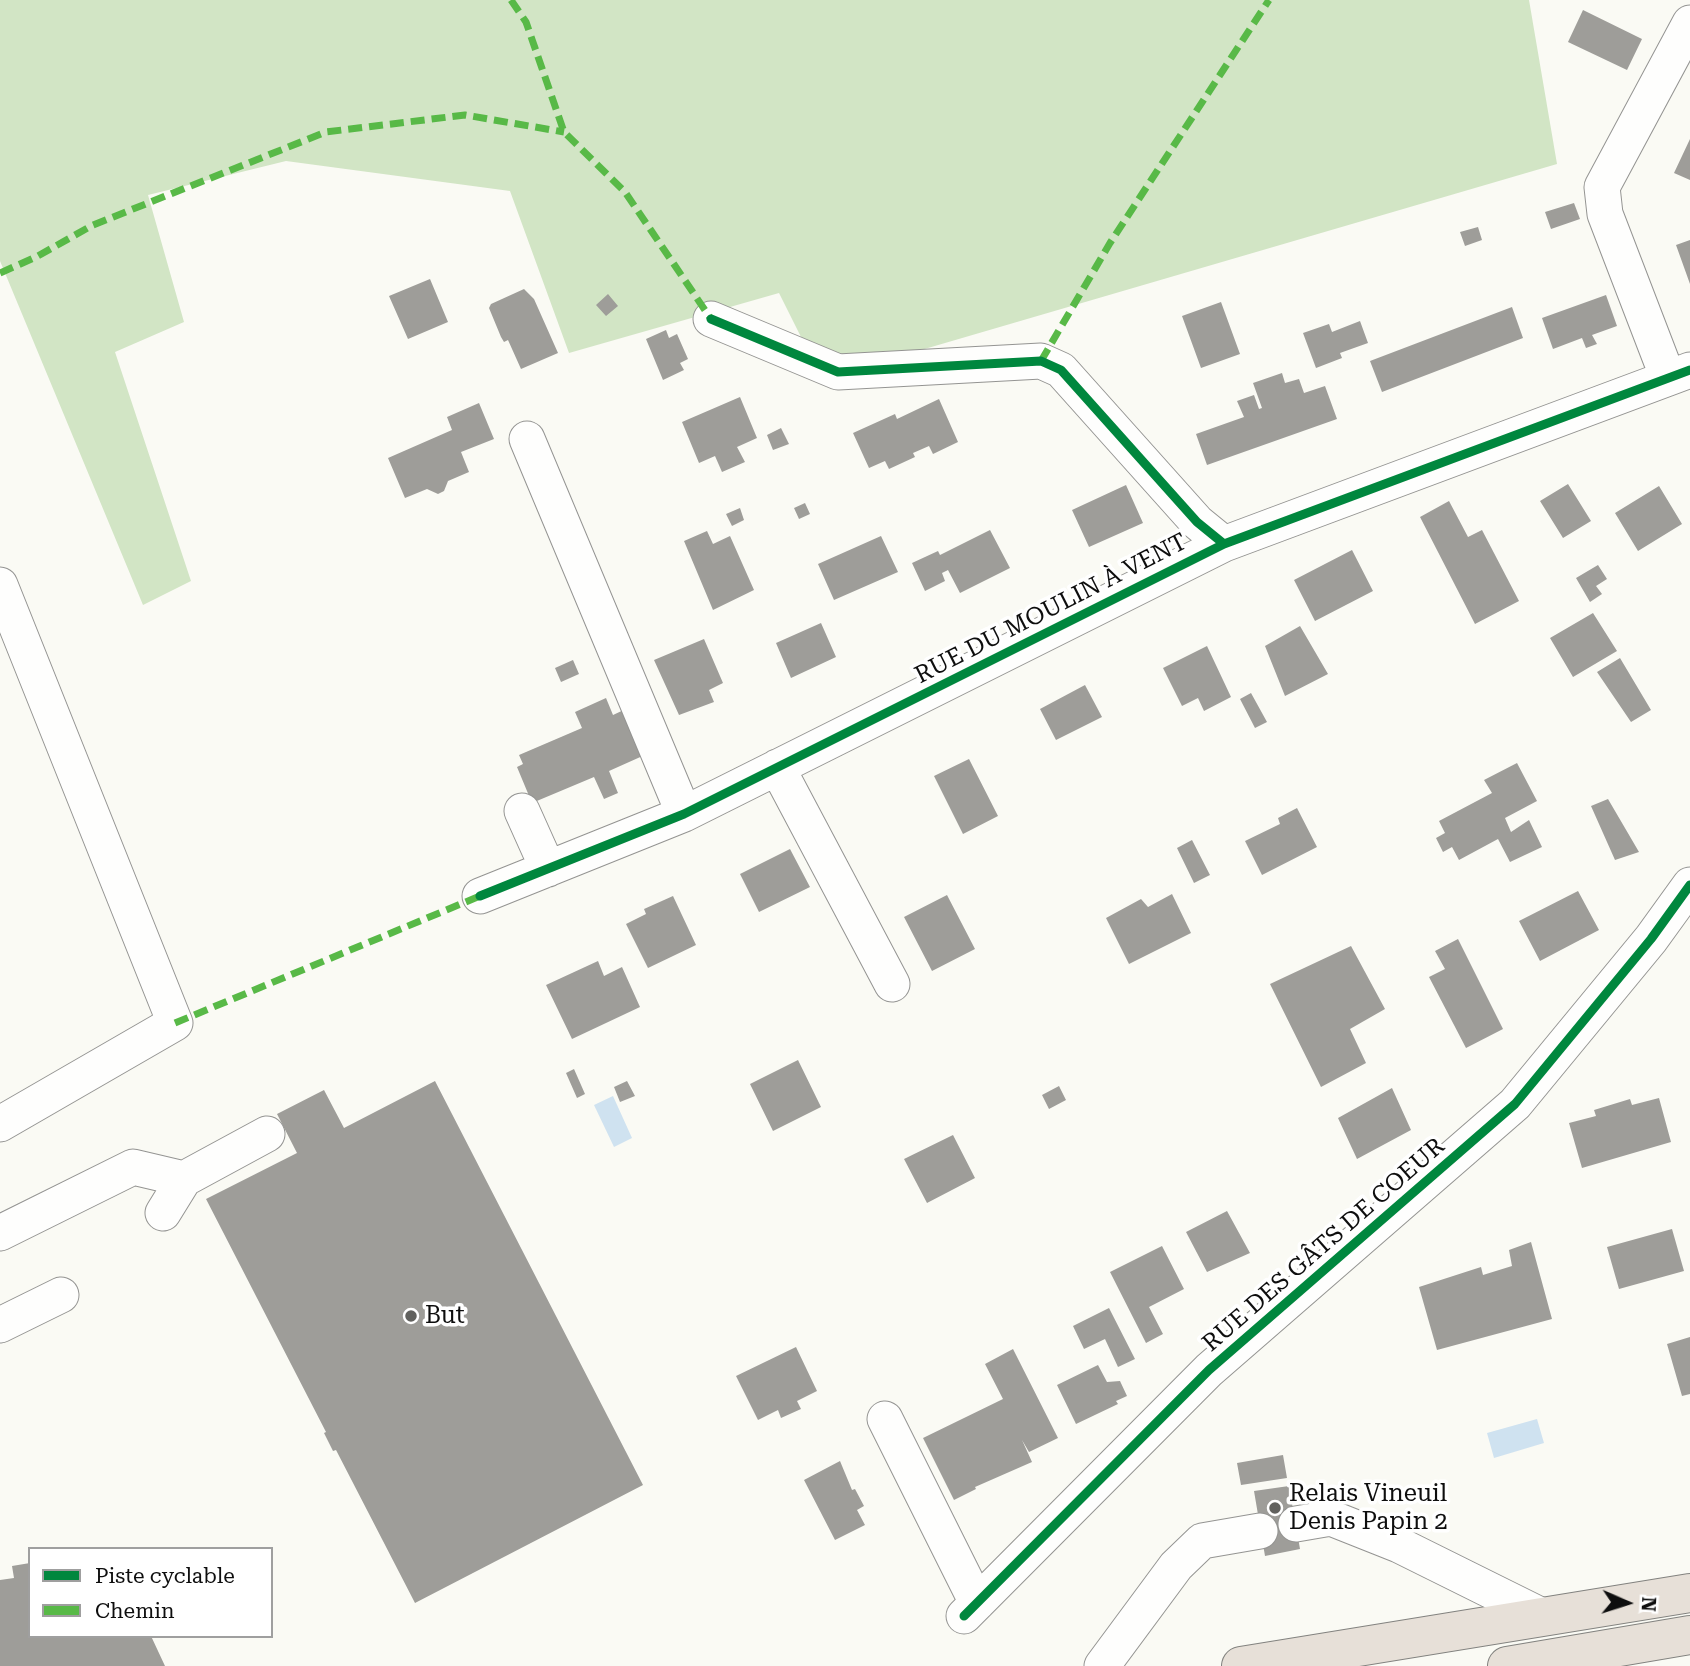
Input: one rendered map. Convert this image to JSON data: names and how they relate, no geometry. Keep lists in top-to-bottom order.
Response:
{
  "streets": {
    "street": ["RUE DU MOULIN À VENT", "RUE DES GÂTS DE COEUR"]
  },
  "places": ["But", "Relais Vineuil Denis Papin 2"],
  "legend": ["Piste cyclable", "Chemin"],
  "north": "right"
}
